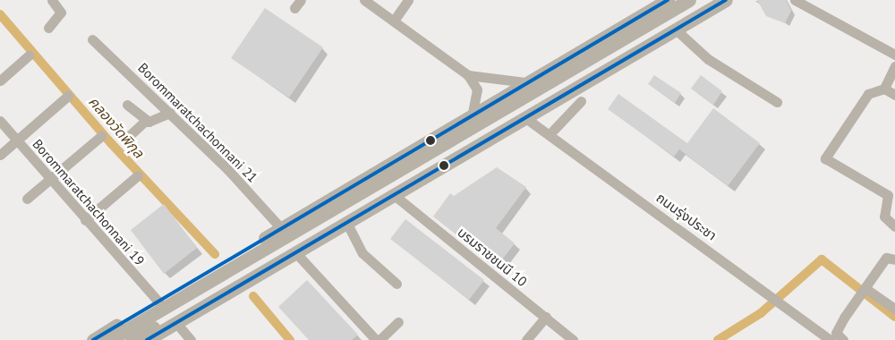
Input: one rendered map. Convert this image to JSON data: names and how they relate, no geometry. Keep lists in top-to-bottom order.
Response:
{
  "streets": {
    "street": [
      "Borommaratchachonnani 21",
      "Borommaratchachonnani 19",
      "ถนนรุ่งประชา",
      "บรมราชชนนี 10"
    ]
  },
  "water": ["คลองวัดพิกุล"]
}
